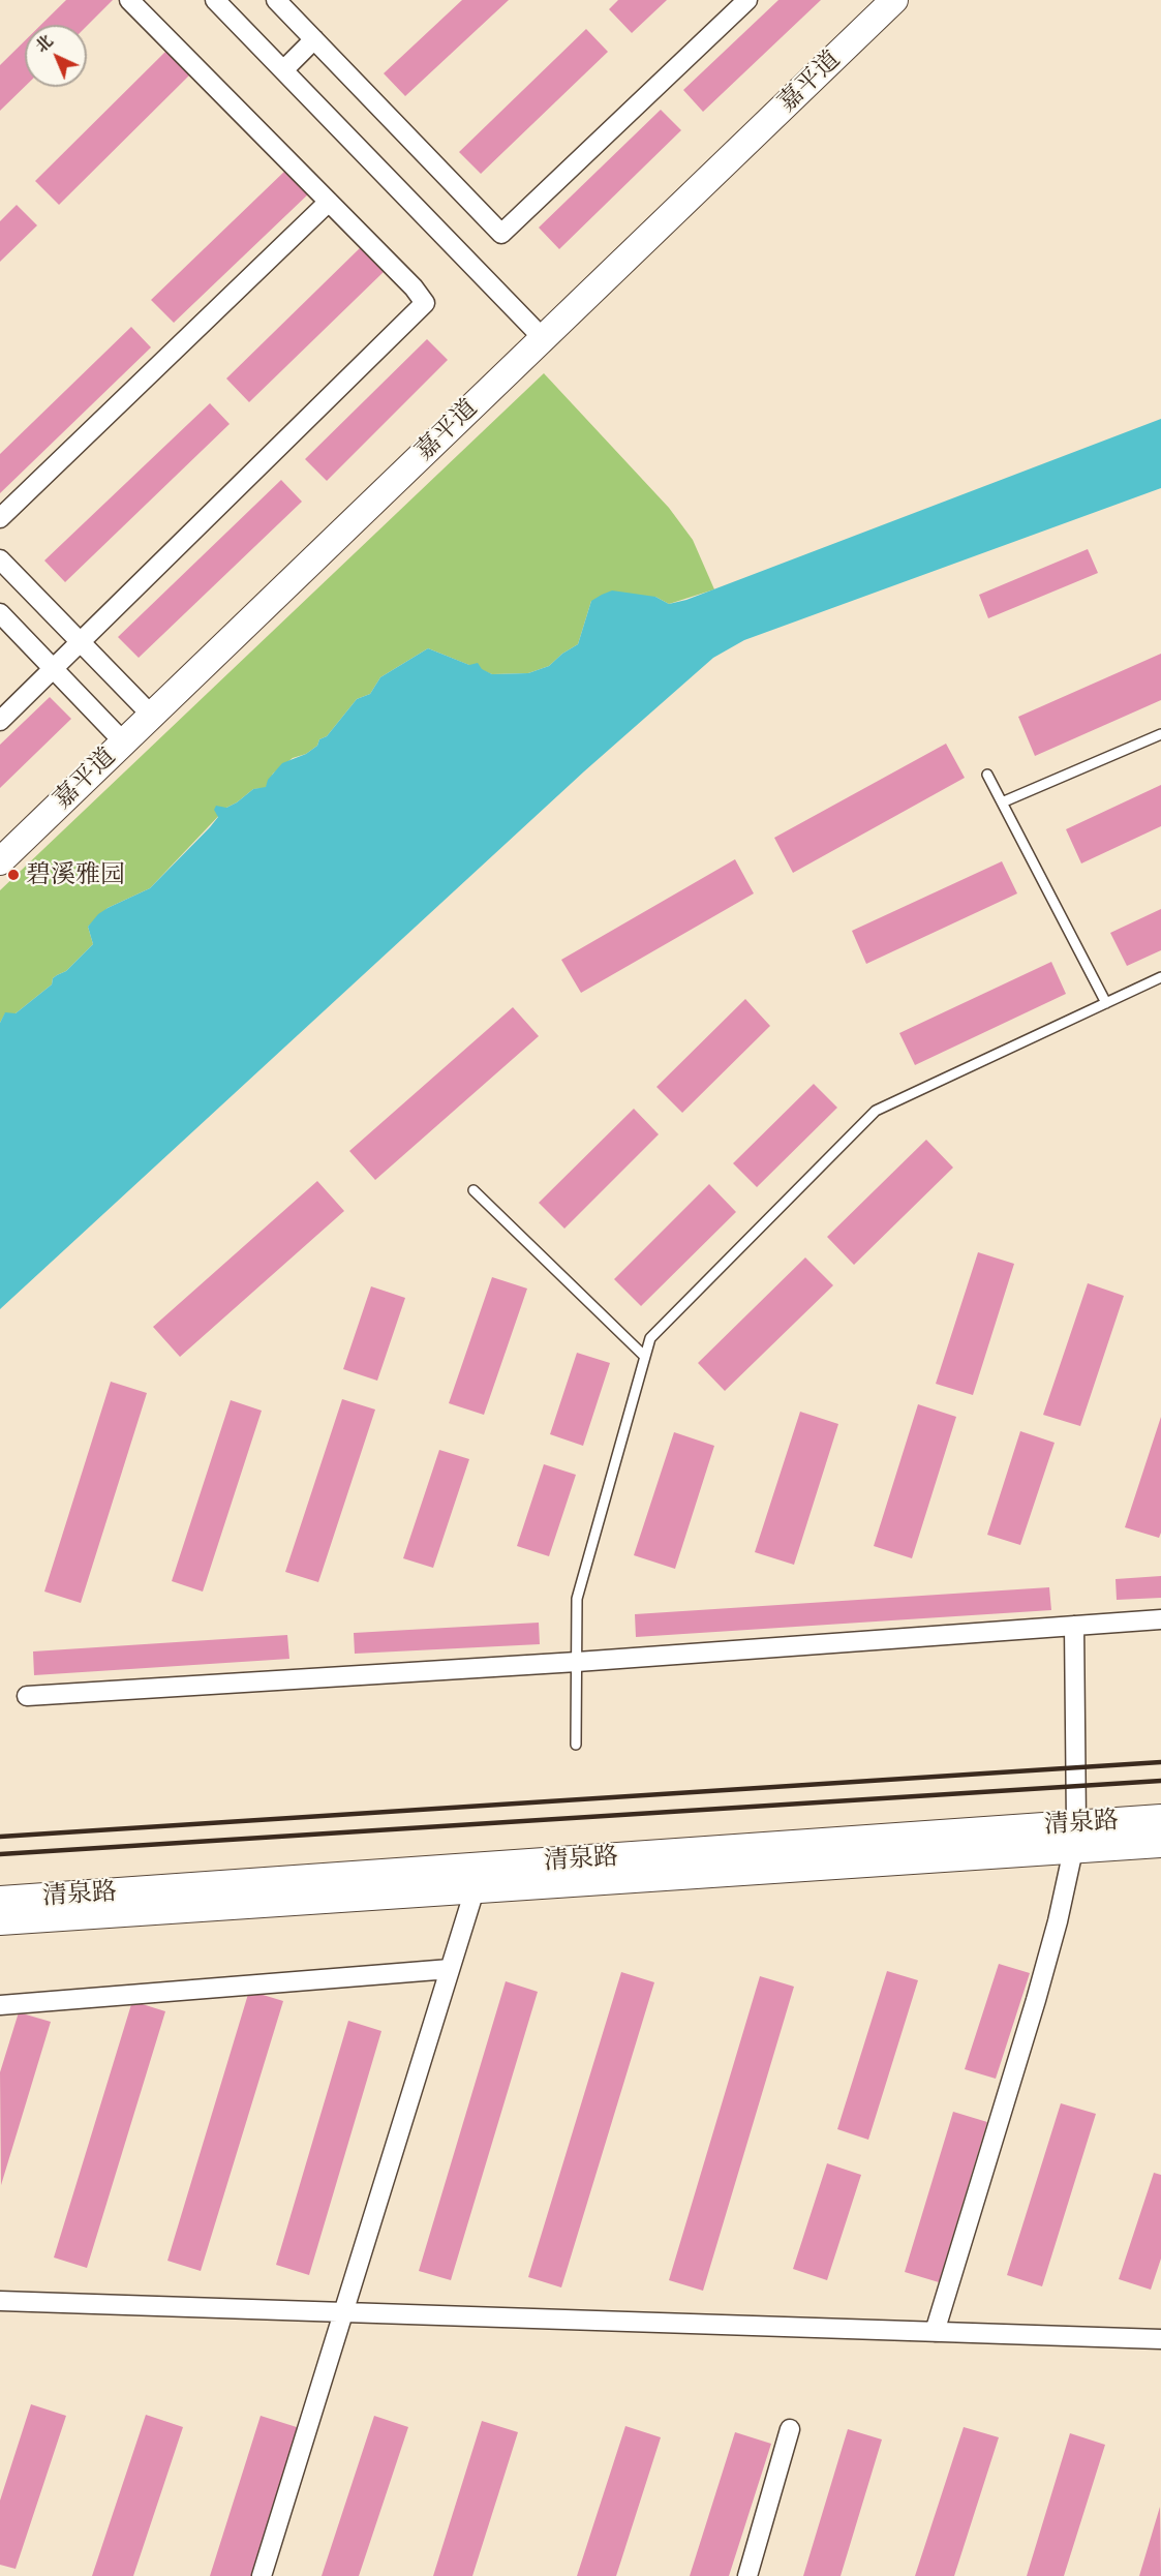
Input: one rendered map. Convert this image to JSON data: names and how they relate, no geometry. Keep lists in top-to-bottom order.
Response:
{
  "streets": {
    "street": ["嘉平道", "清泉路"]
  },
  "places": ["碧溪雅园"],
  "north": "top left"
}
